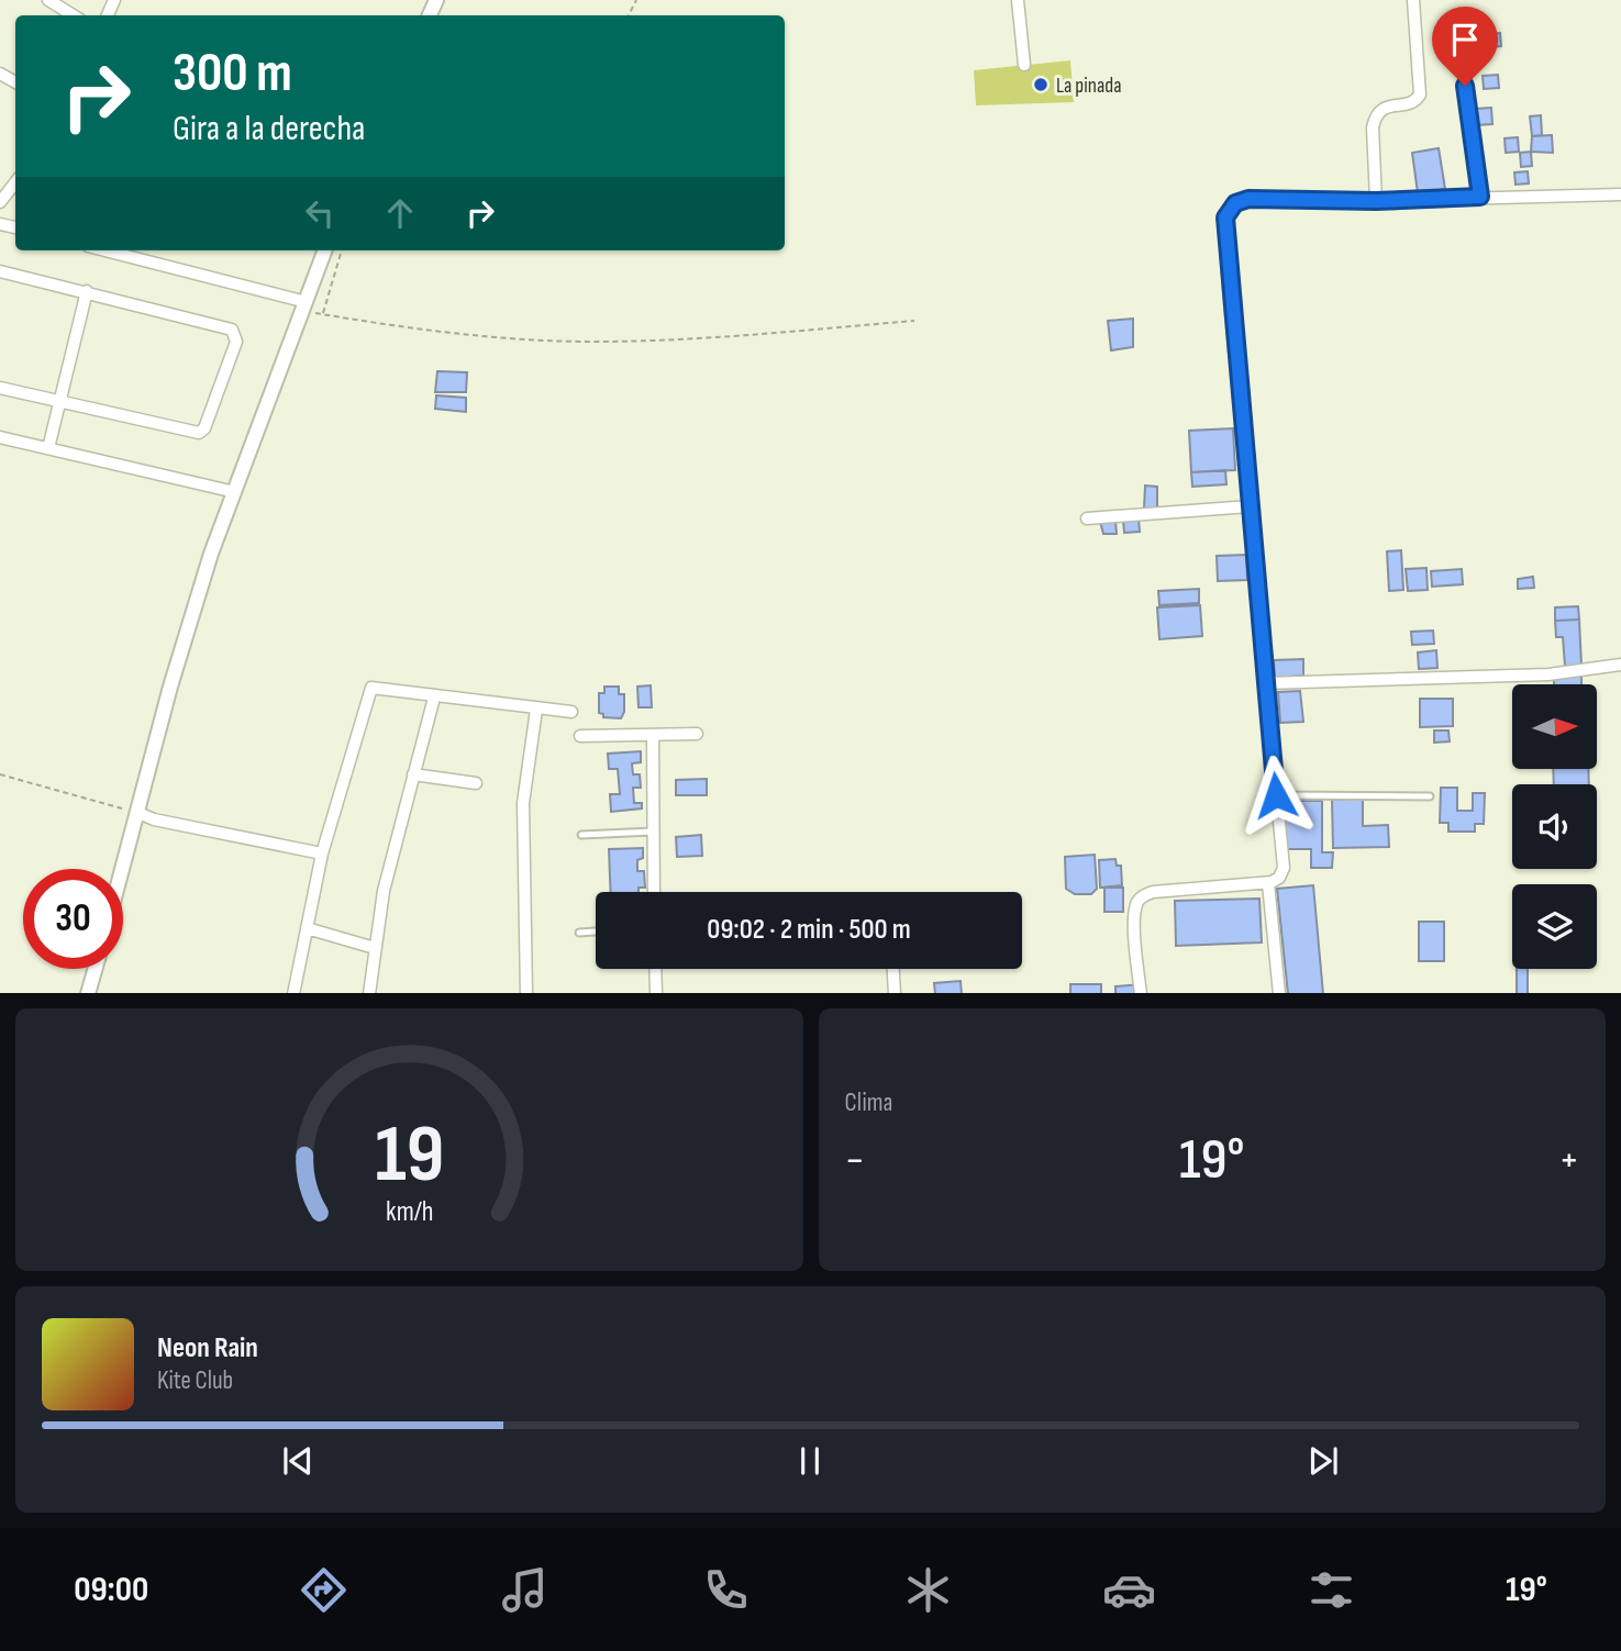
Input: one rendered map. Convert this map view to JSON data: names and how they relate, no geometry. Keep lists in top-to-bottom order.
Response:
{
  "places": ["La pinada"],
  "north": "right",
  "page": {
    "turn": ["300 m", "Gira a la derecha"],
    "limit": "30",
    "trip": "09:02 · 2 min · 500 m",
    "tile": "Clima",
    "heat": ["−", "19°", "+"],
    "song": ["Neon Rain", "Kite Club"],
    "tabs": ["09:00", "19°"],
    "gauge": ["19", "km/h"]
  }
}
